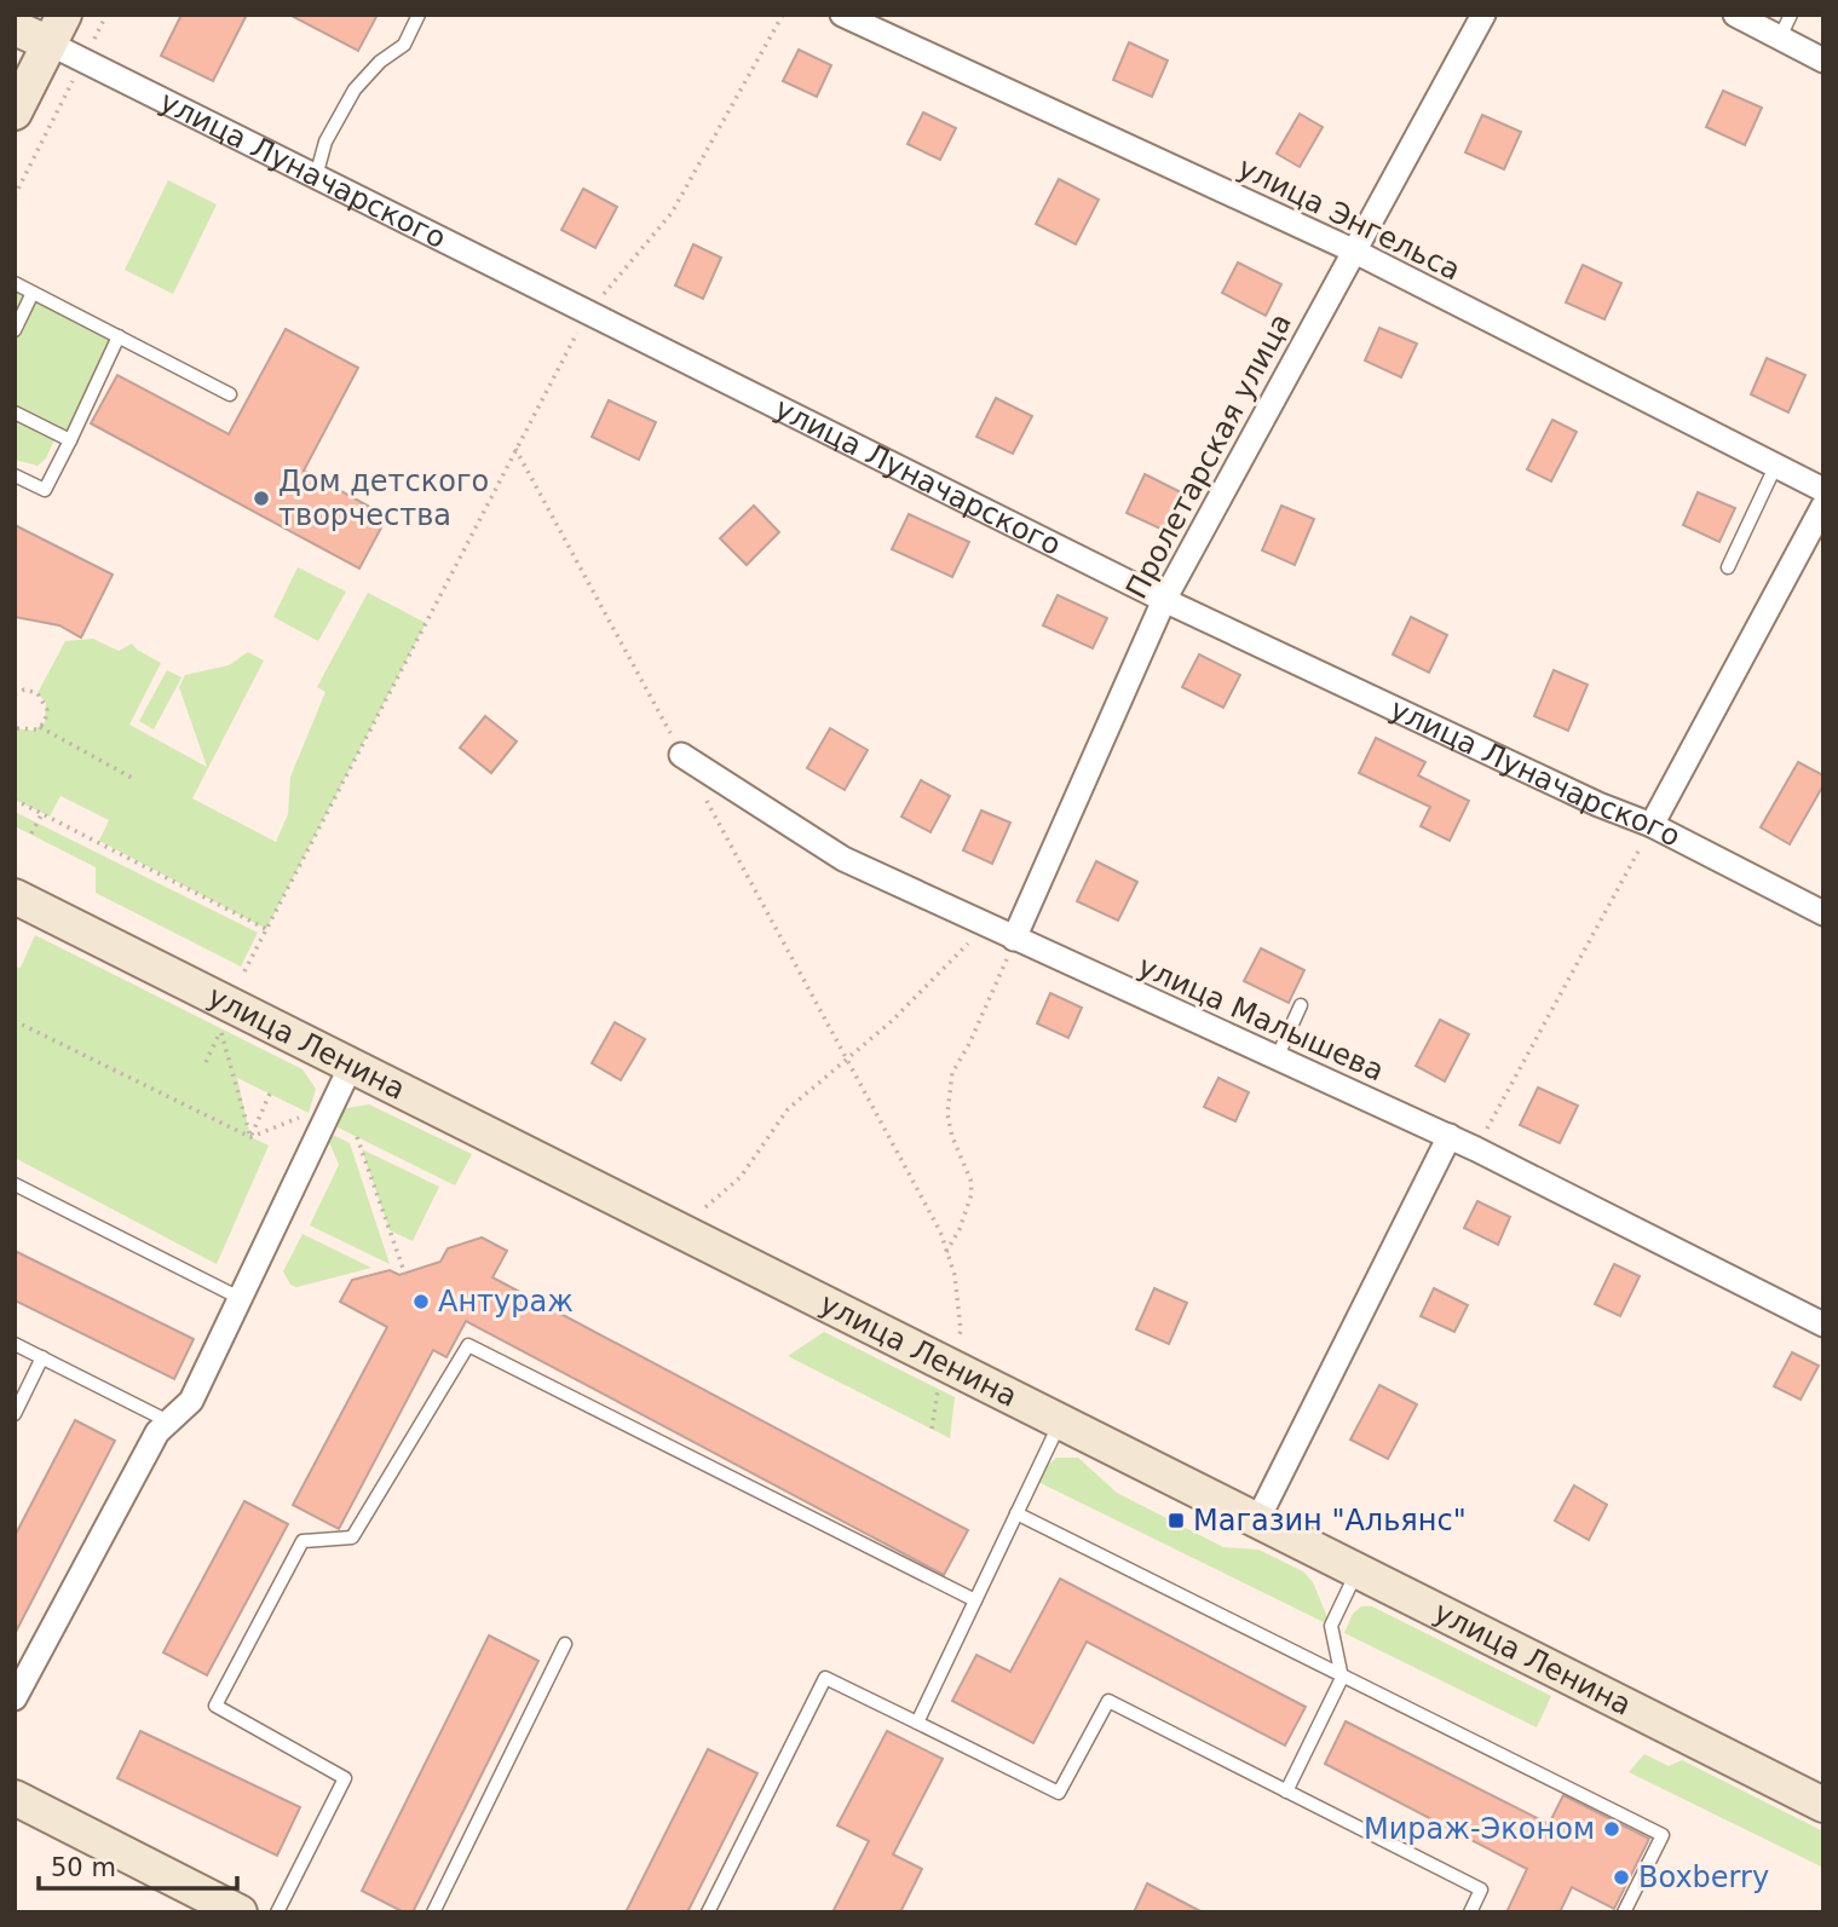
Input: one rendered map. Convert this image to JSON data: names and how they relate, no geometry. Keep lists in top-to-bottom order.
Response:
{
  "streets": {
    "street": [
      "улица Луначарского",
      "улица Энгельса",
      "Пролетарская улица",
      "улица Малышева",
      "улица Ленина"
    ]
  },
  "crossings": [
    ["улица Луначарского", "Пролетарская улица"],
    ["улица Энгельса", "Пролетарская улица"],
    ["Пролетарская улица", "улица Малышева"]
  ],
  "places": {
    "other": [
      "Дом детского творчества",
      "Антураж",
      "Мираж-Эконом",
      "Boxberry"
    ],
    "transit": ["Магазин \"Альянс\""]
  },
  "scale_bar": "50 m"
}
